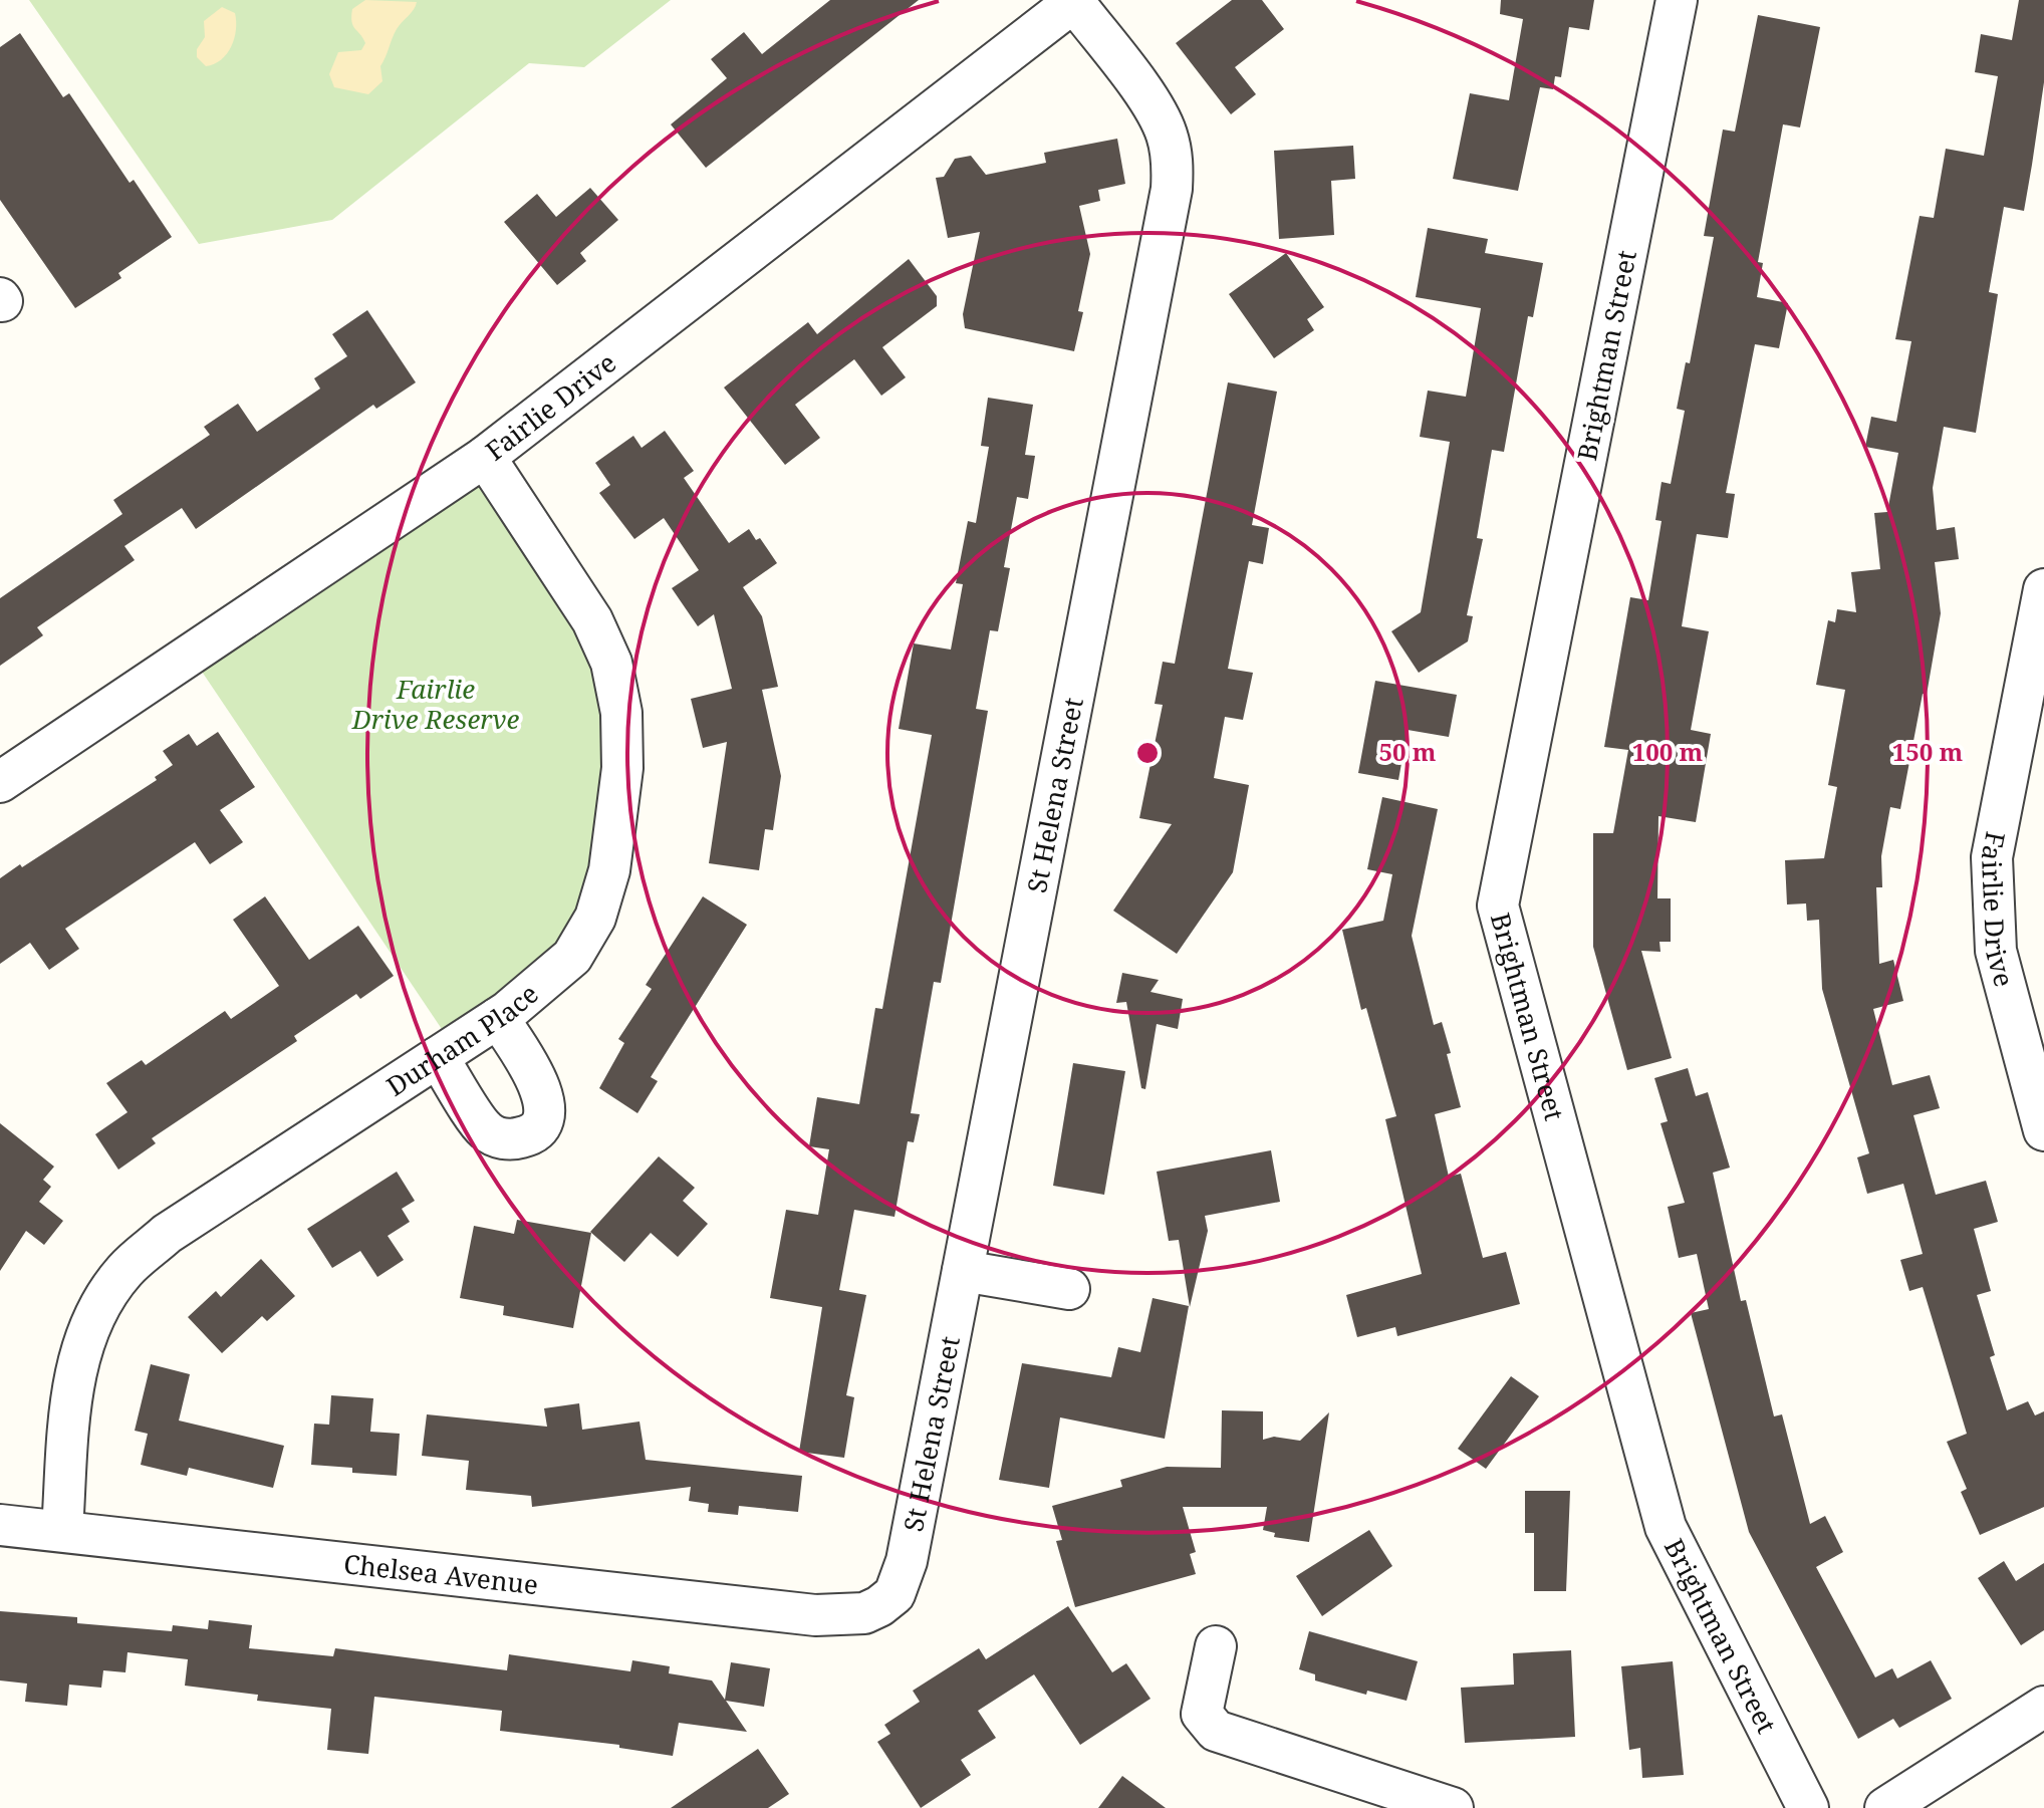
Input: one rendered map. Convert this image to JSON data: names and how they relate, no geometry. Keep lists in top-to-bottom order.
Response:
{
  "streets": {
    "street": [
      "Brightman Street",
      "Fairlie Drive",
      "St Helena Street",
      "Durham Place",
      "Chelsea Avenue"
    ]
  },
  "crossings": [
    ["Fairlie Drive", "St Helena Street"],
    ["Fairlie Drive", "Durham Place"],
    ["St Helena Street", "Chelsea Avenue"],
    ["Durham Place", "Chelsea Avenue"]
  ],
  "parks": ["Fairlie Drive Reserve"],
  "rings": ["50 m", "100 m", "150 m"]
}
